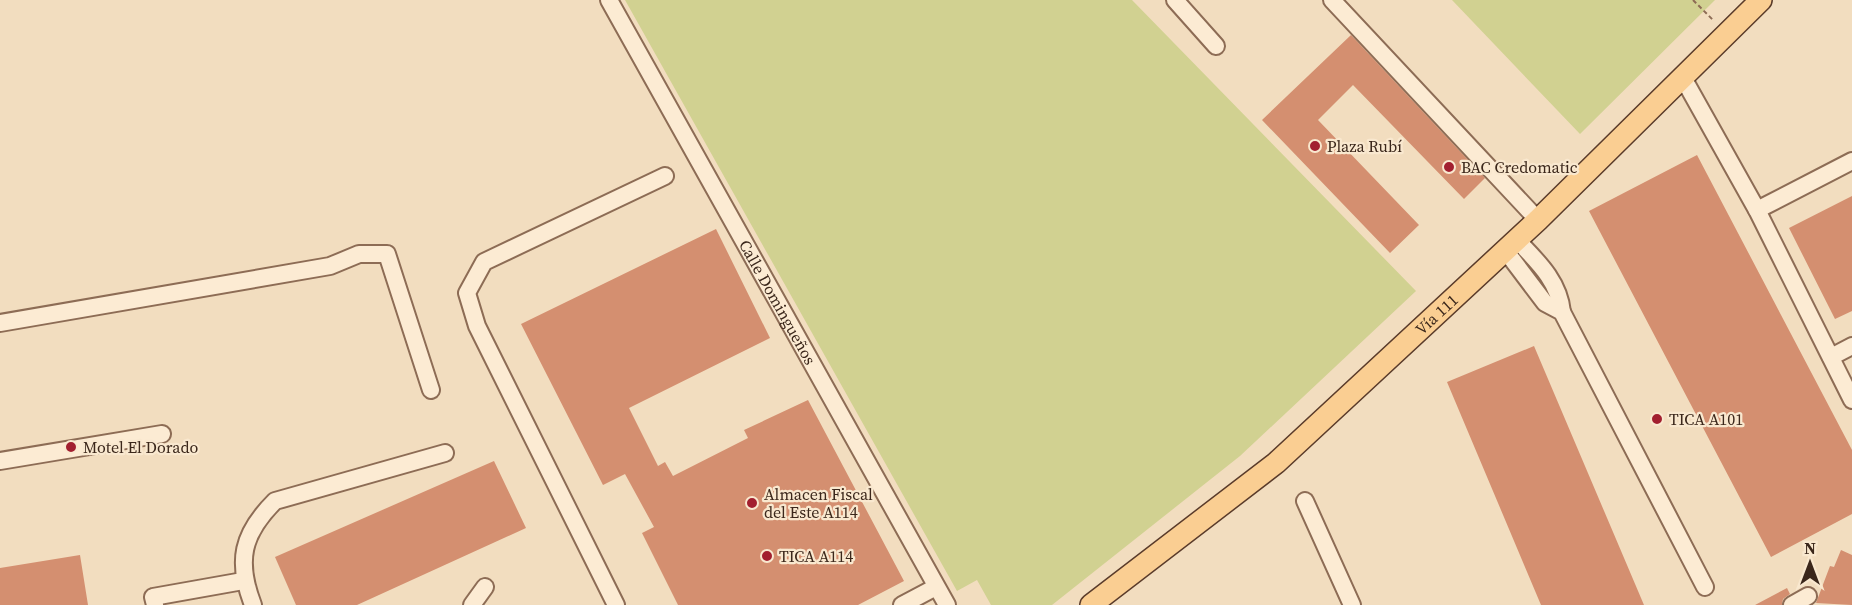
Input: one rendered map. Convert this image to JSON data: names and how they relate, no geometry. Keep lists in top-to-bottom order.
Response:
{
  "streets": {
    "main road": ["Vía 111"],
    "street": ["Calle Domingueños"]
  },
  "places": [
    "Plaza Rubí",
    "BAC Credomatic",
    "TICA A101",
    "Motel El Dorado",
    "Almacen Fiscal del Este A114",
    "TICA A114"
  ],
  "north": "top"
}
